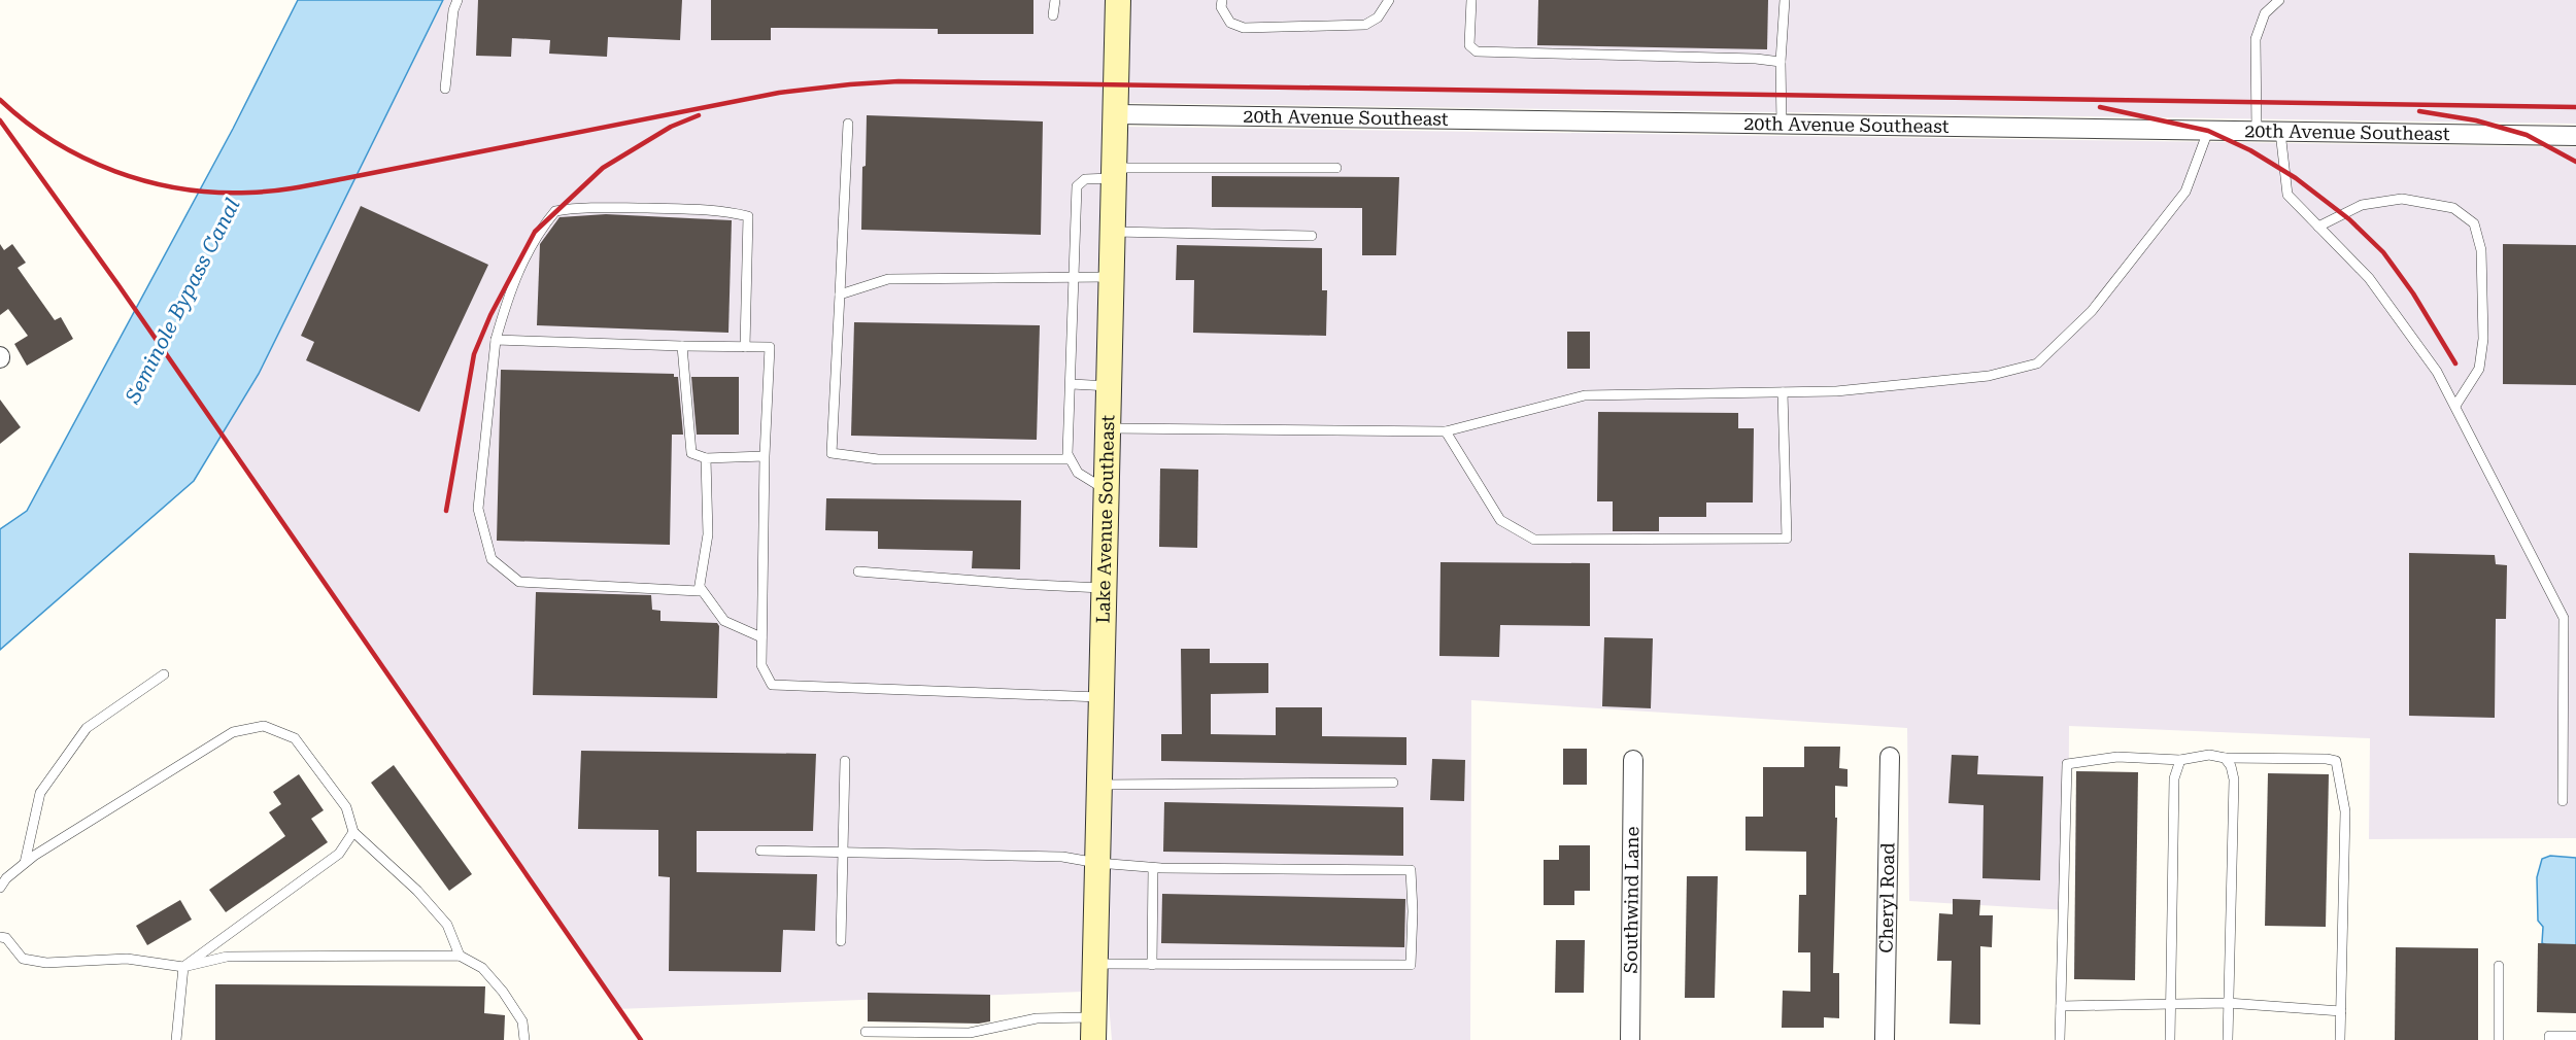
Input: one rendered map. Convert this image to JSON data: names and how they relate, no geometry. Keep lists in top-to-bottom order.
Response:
{
  "streets": {
    "street": [
      "20th Avenue Southeast",
      "Lake Avenue Southeast",
      "Cheryl Road",
      "Southwind Lane"
    ]
  },
  "crossings": [
    ["20th Avenue Southeast", "Lake Avenue Southeast"]
  ],
  "water": ["Seminole Bypass Canal"]
}
